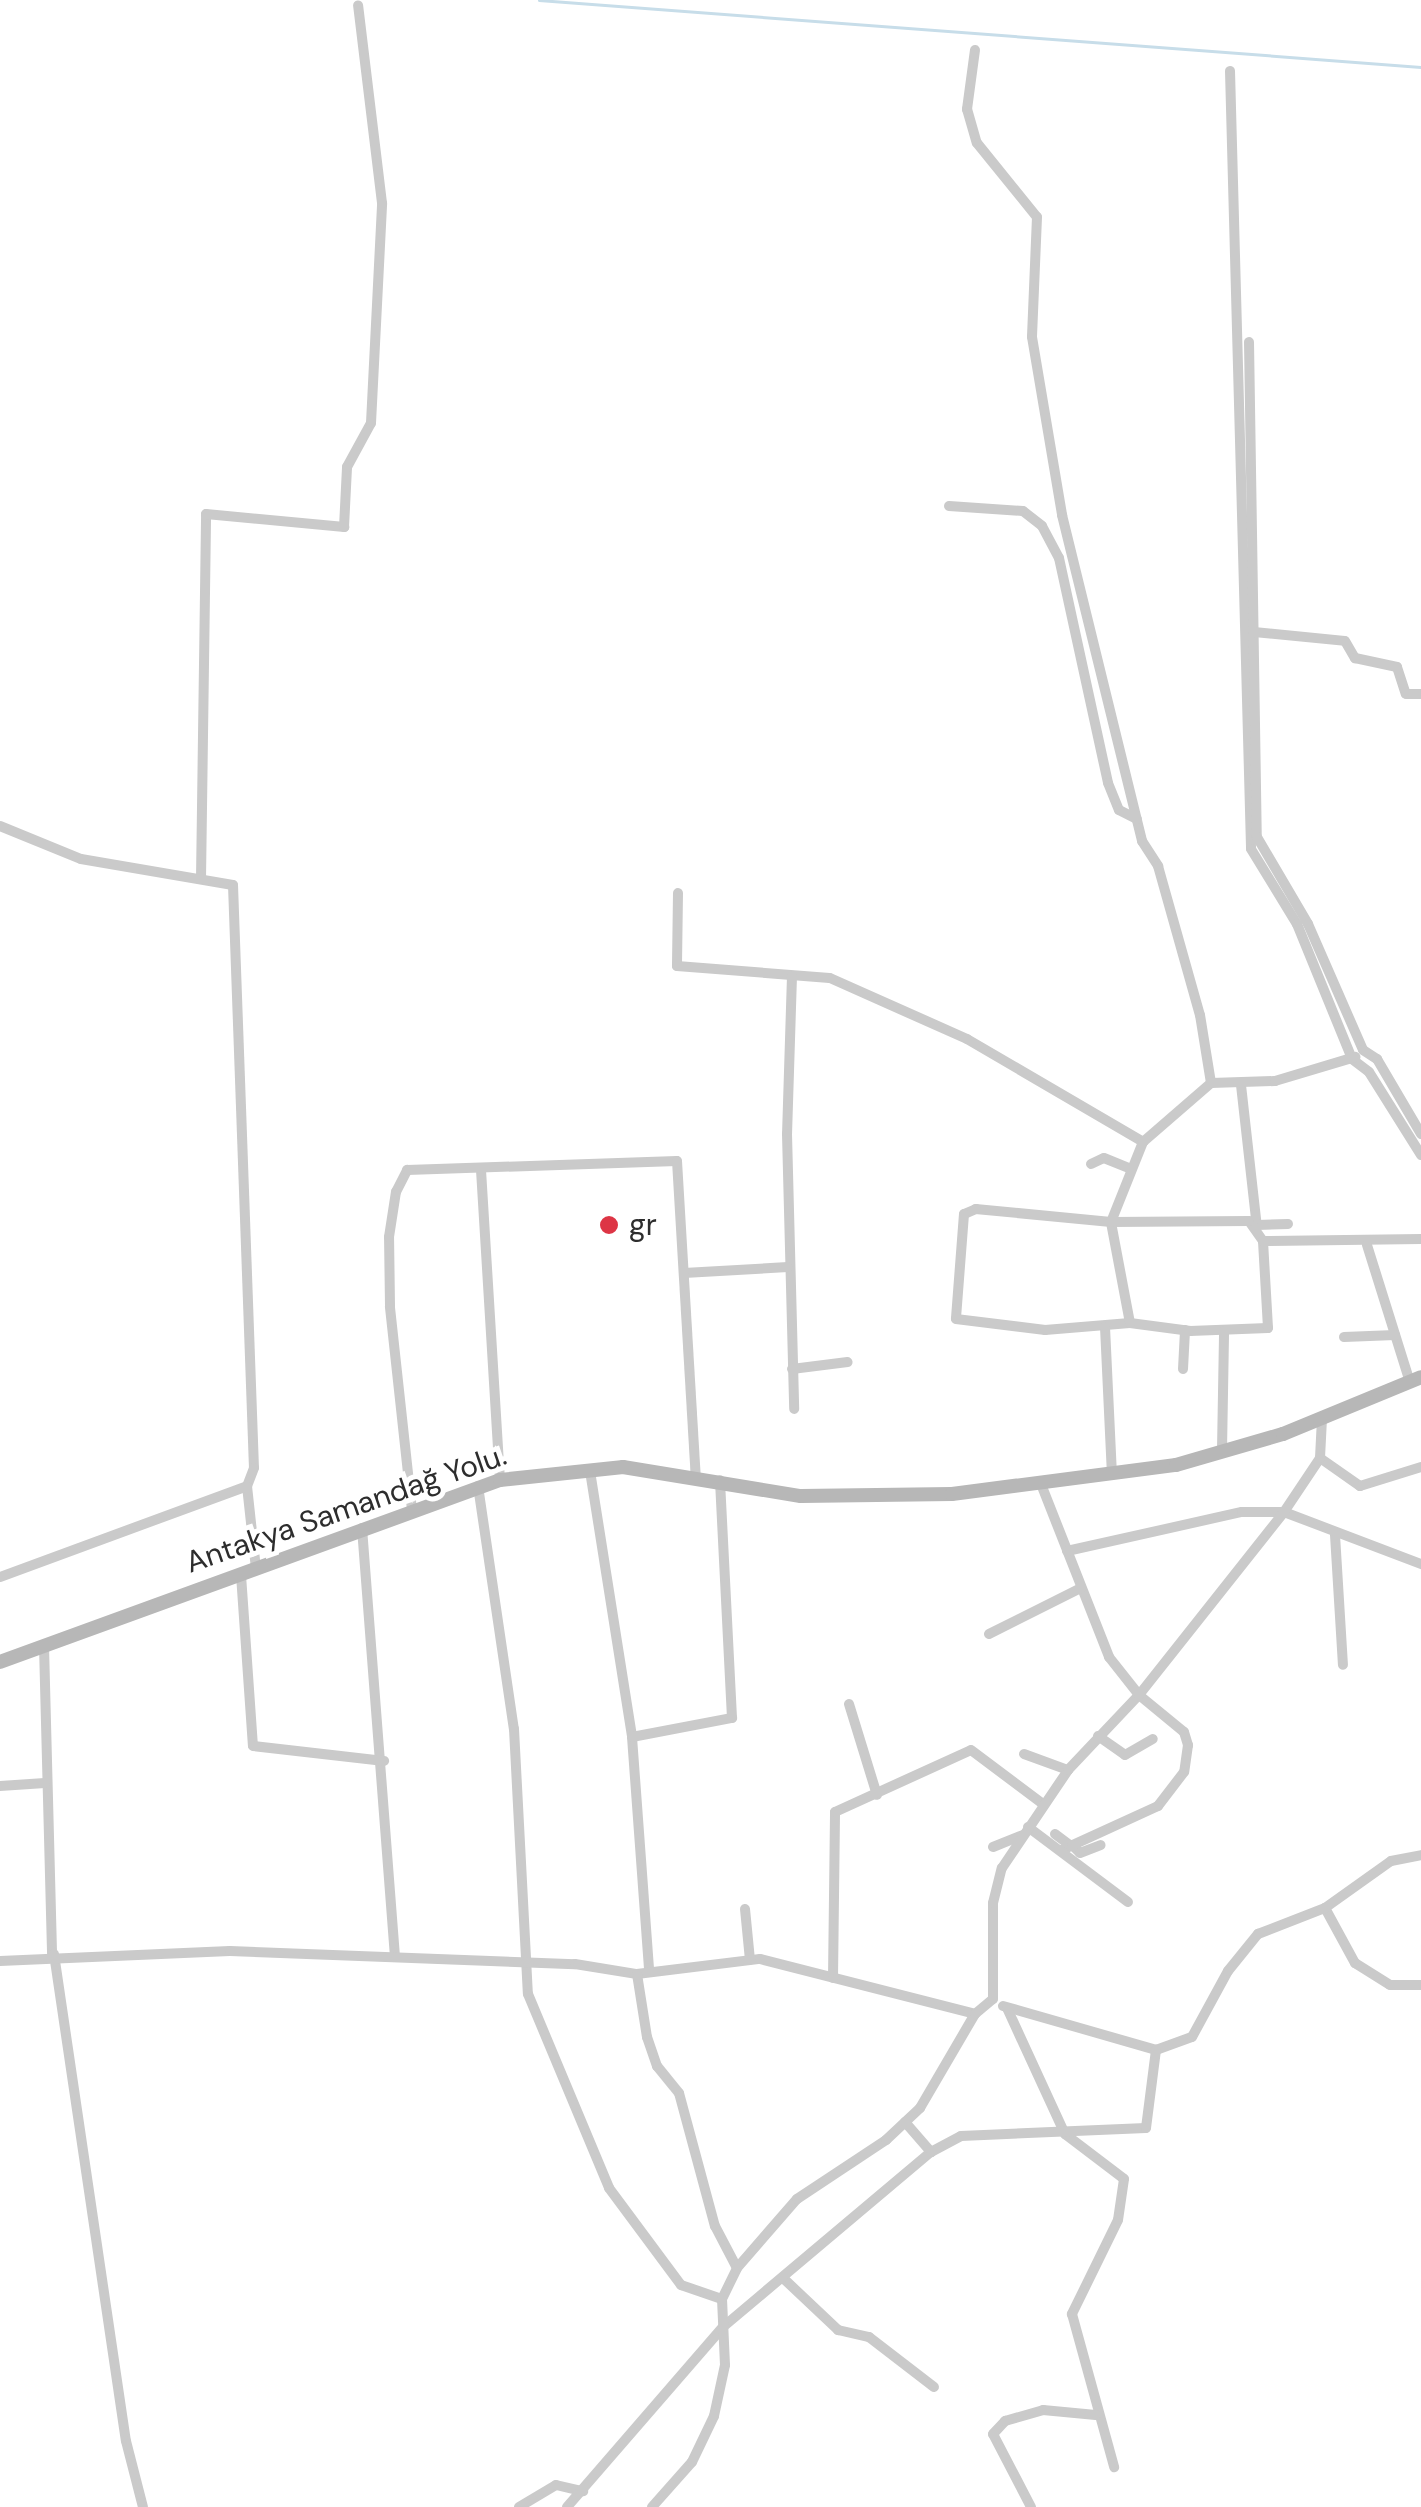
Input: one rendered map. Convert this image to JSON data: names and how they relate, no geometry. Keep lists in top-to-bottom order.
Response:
{
  "streets": {
    "street": ["Antakya Samandağ Yolu."]
  },
  "places": ["gr"]
}
